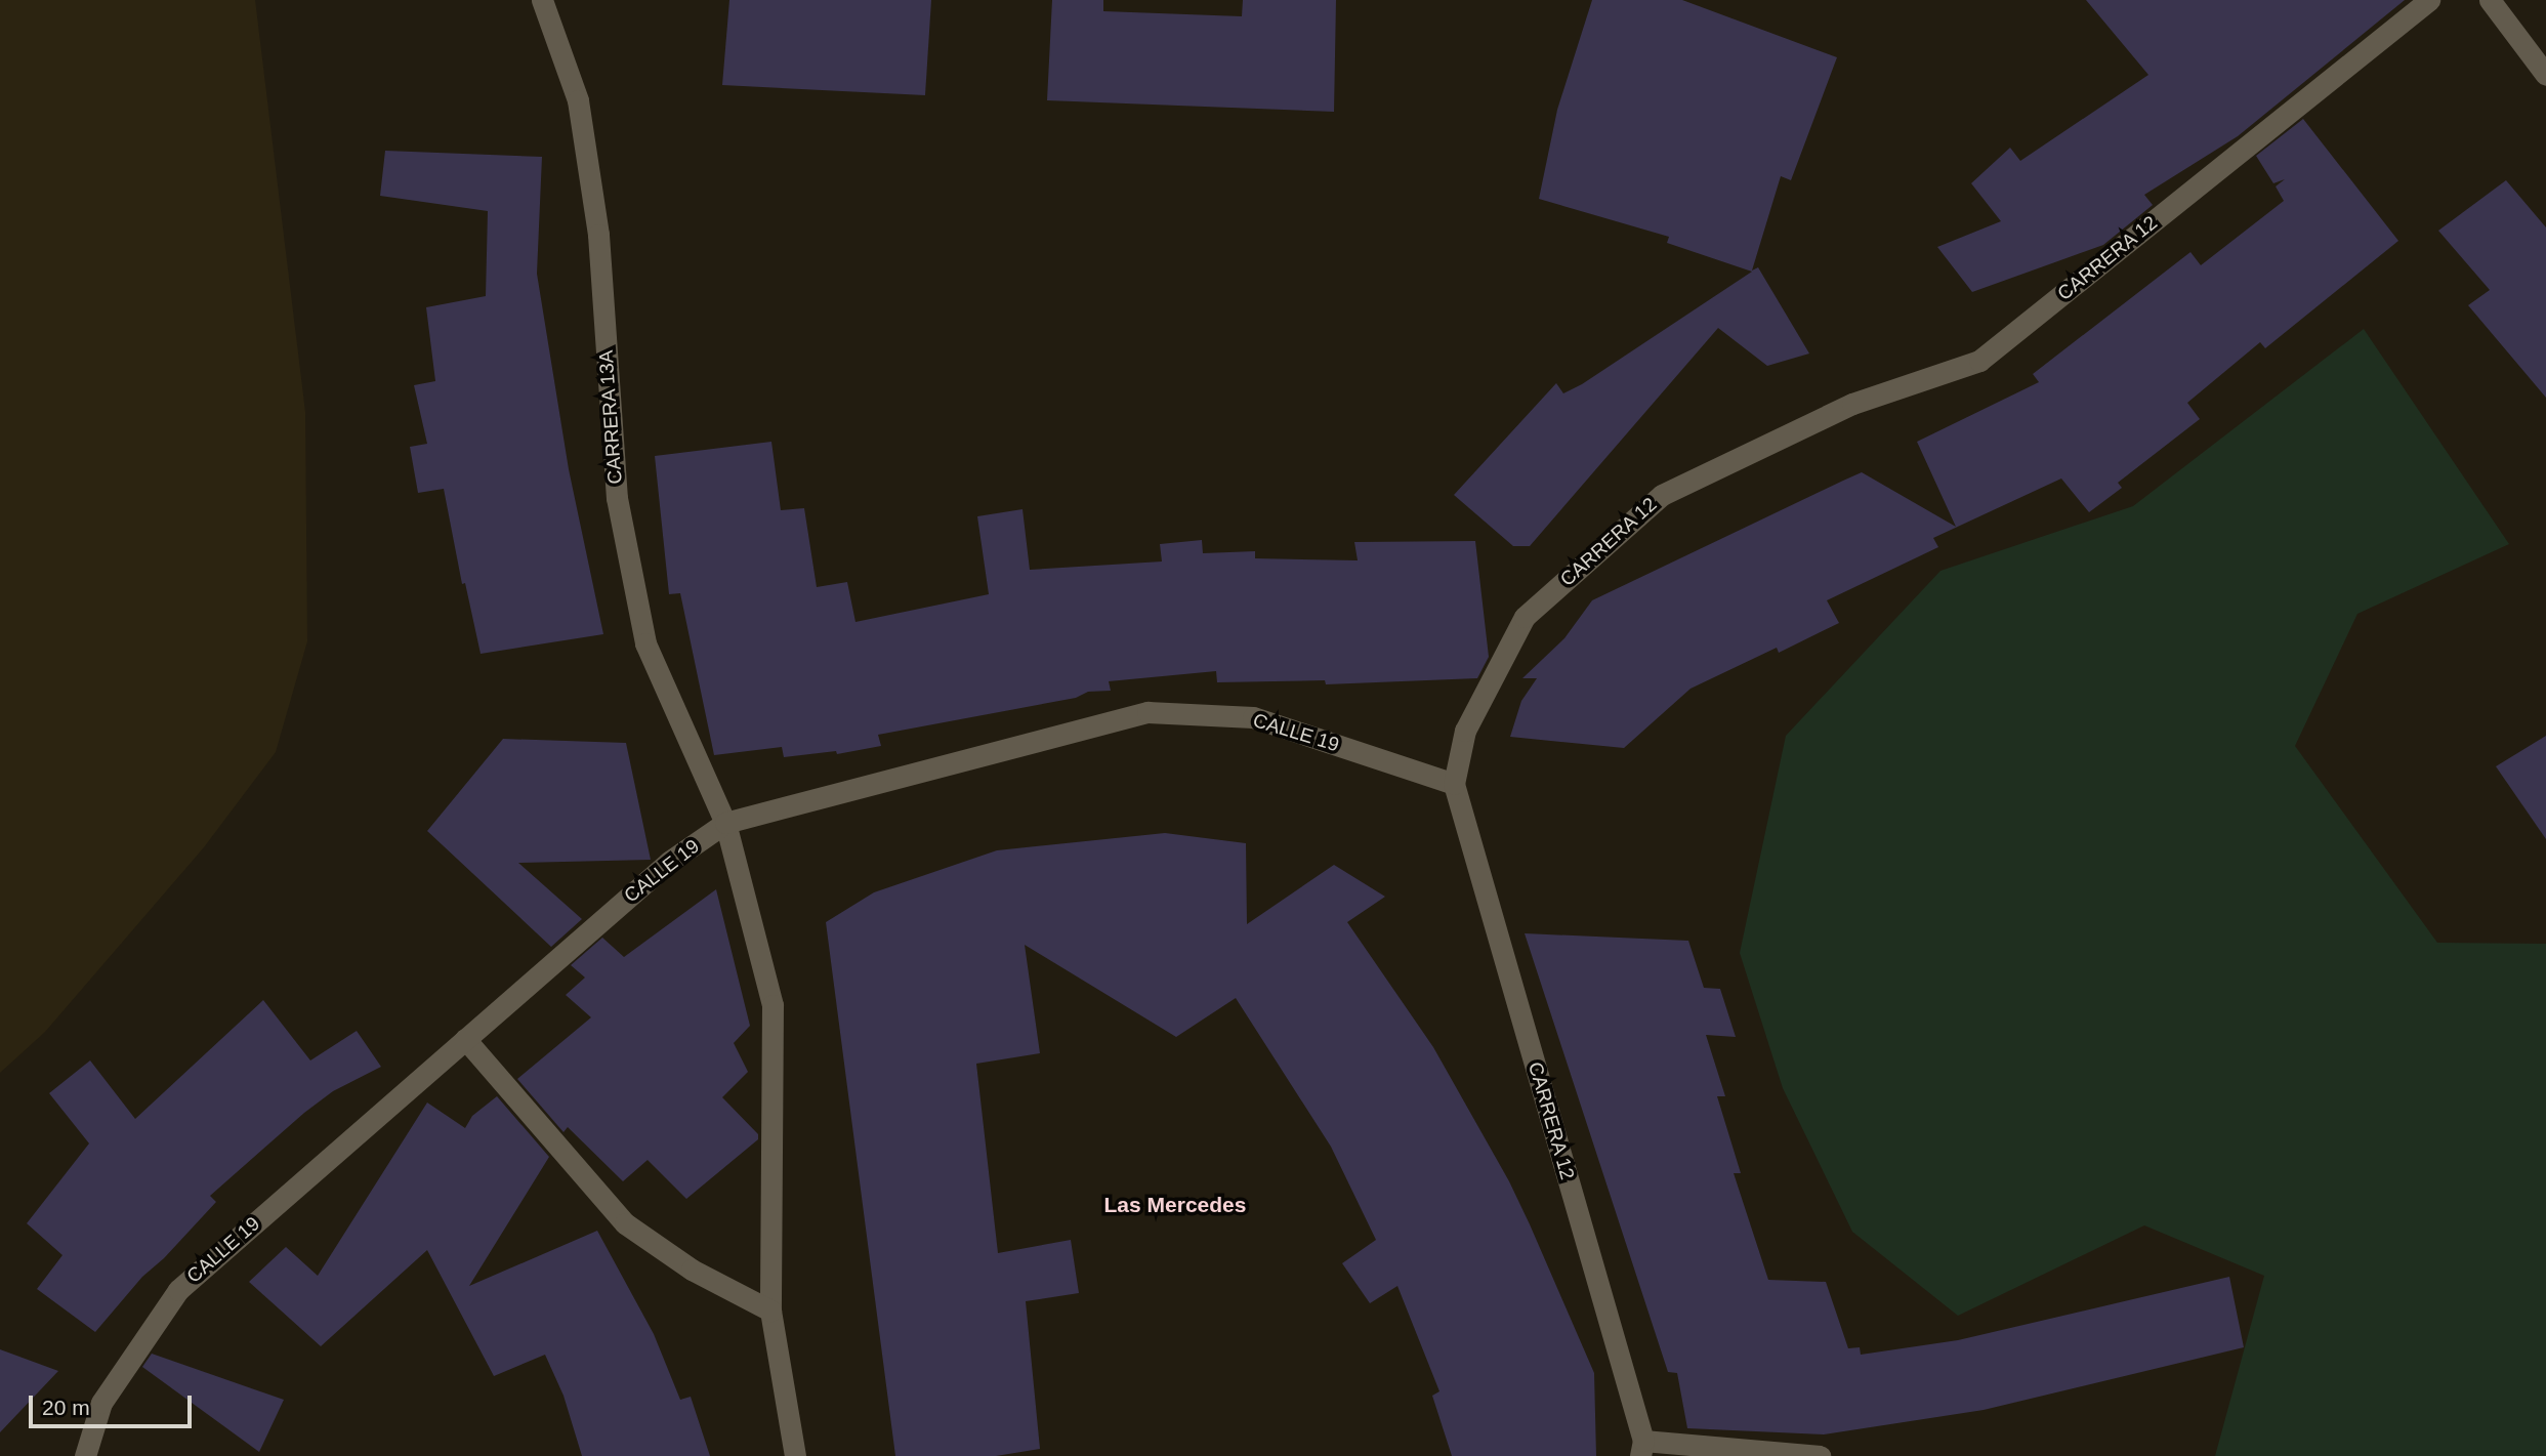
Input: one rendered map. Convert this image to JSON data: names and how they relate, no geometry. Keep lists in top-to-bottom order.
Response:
{
  "streets": {
    "street": ["CARRERA 12", "CARRERA 13A", "CALLE 19"]
  },
  "crossings": [
    ["CARRERA 12", "CALLE 19"],
    ["CARRERA 13A", "CALLE 19"]
  ],
  "districts": ["Las Mercedes"],
  "scale_bar": "20 m"
}
